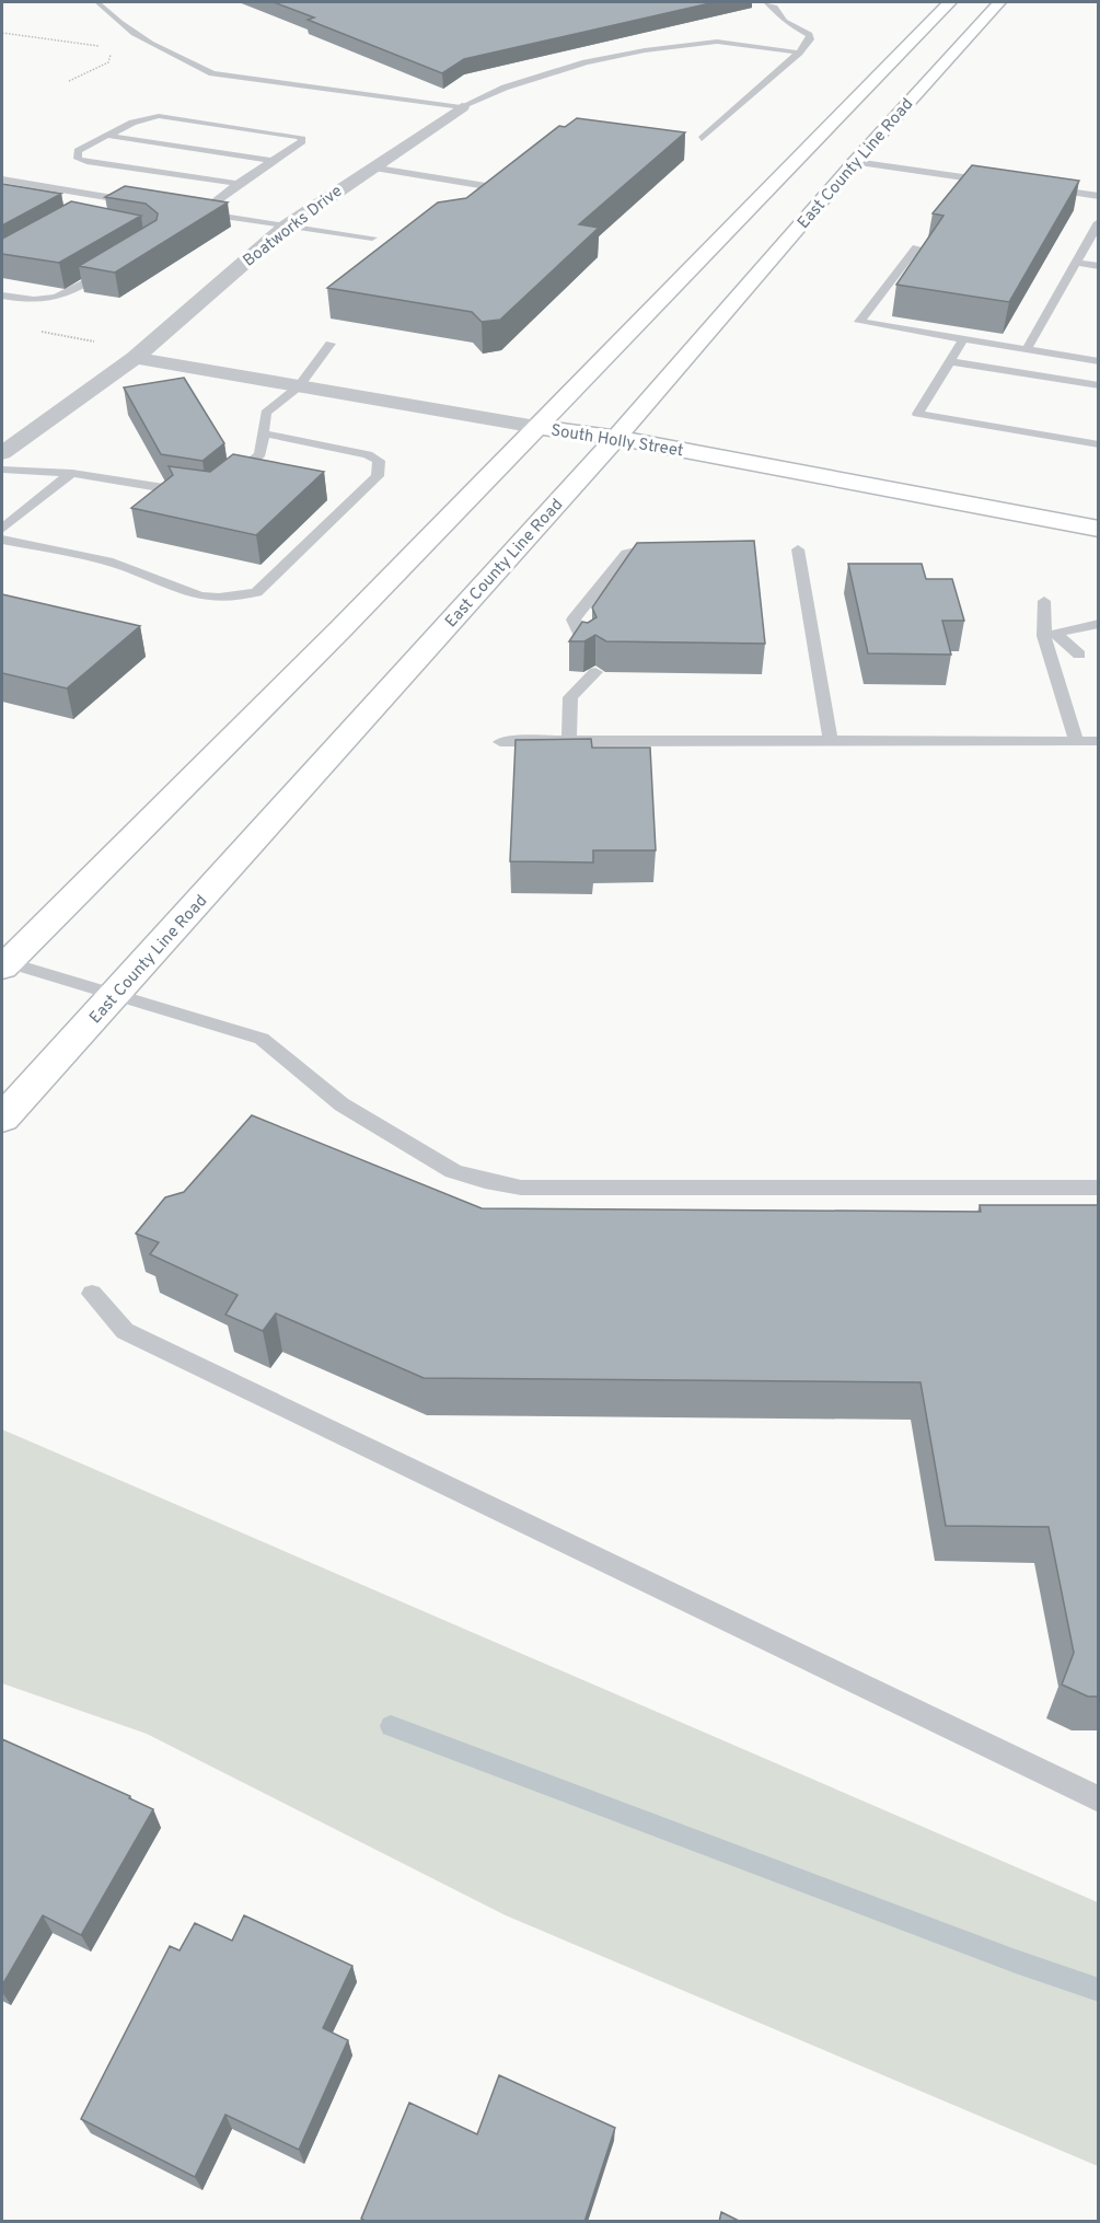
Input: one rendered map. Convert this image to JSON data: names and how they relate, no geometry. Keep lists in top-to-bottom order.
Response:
{
  "streets": {
    "main road": ["East County Line Road", "South Holly Street"],
    "street": ["Boatworks Drive"]
  },
  "crossings": [
    ["East County Line Road", "South Holly Street"],
    ["Boatworks Drive", "South Holly Street"]
  ]
}
